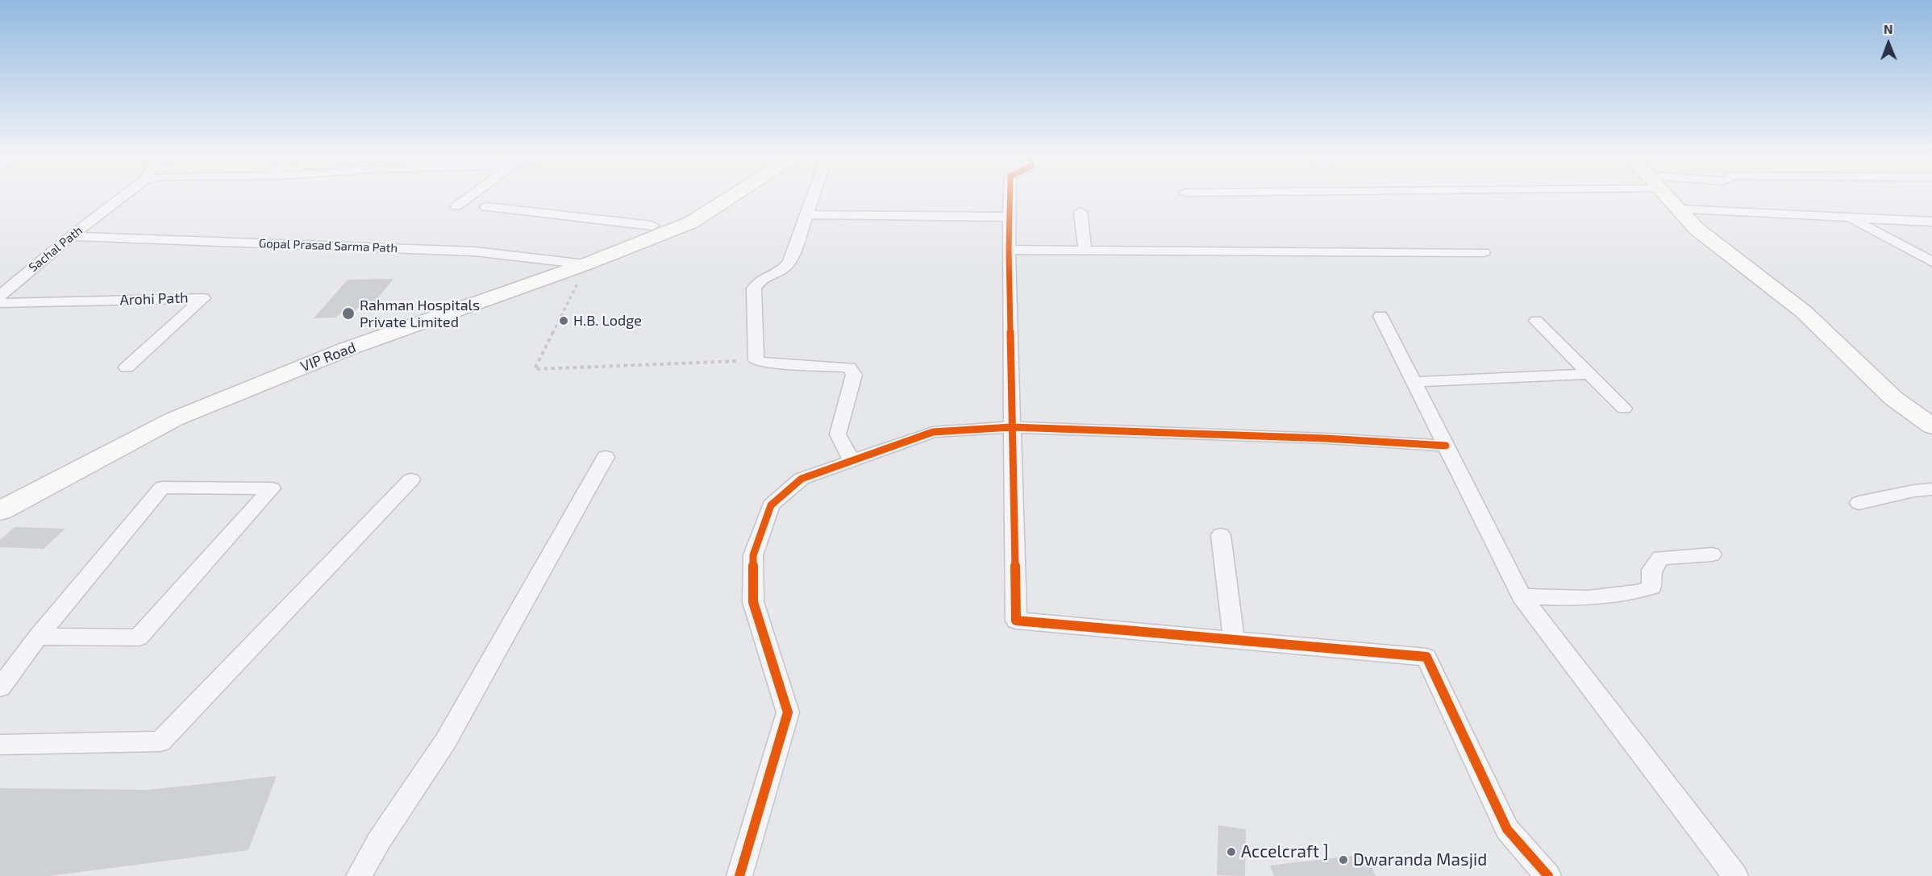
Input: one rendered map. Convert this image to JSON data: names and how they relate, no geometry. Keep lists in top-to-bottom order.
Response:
{
  "streets": {
    "main road": ["VIP Road"],
    "street": ["Gopal Prasad Sarma Path", "Sachal Path", "Arohi Path"]
  },
  "crossings": [
    ["Gopal Prasad Sarma Path", "Sachal Path"],
    ["Gopal Prasad Sarma Path", "VIP Road"]
  ],
  "places": [
    "Rahman Hospitals Private Limited",
    "H.B. Lodge",
    "Accelcraft ]",
    "Dwaranda Masjid"
  ],
  "north": "top"
}
